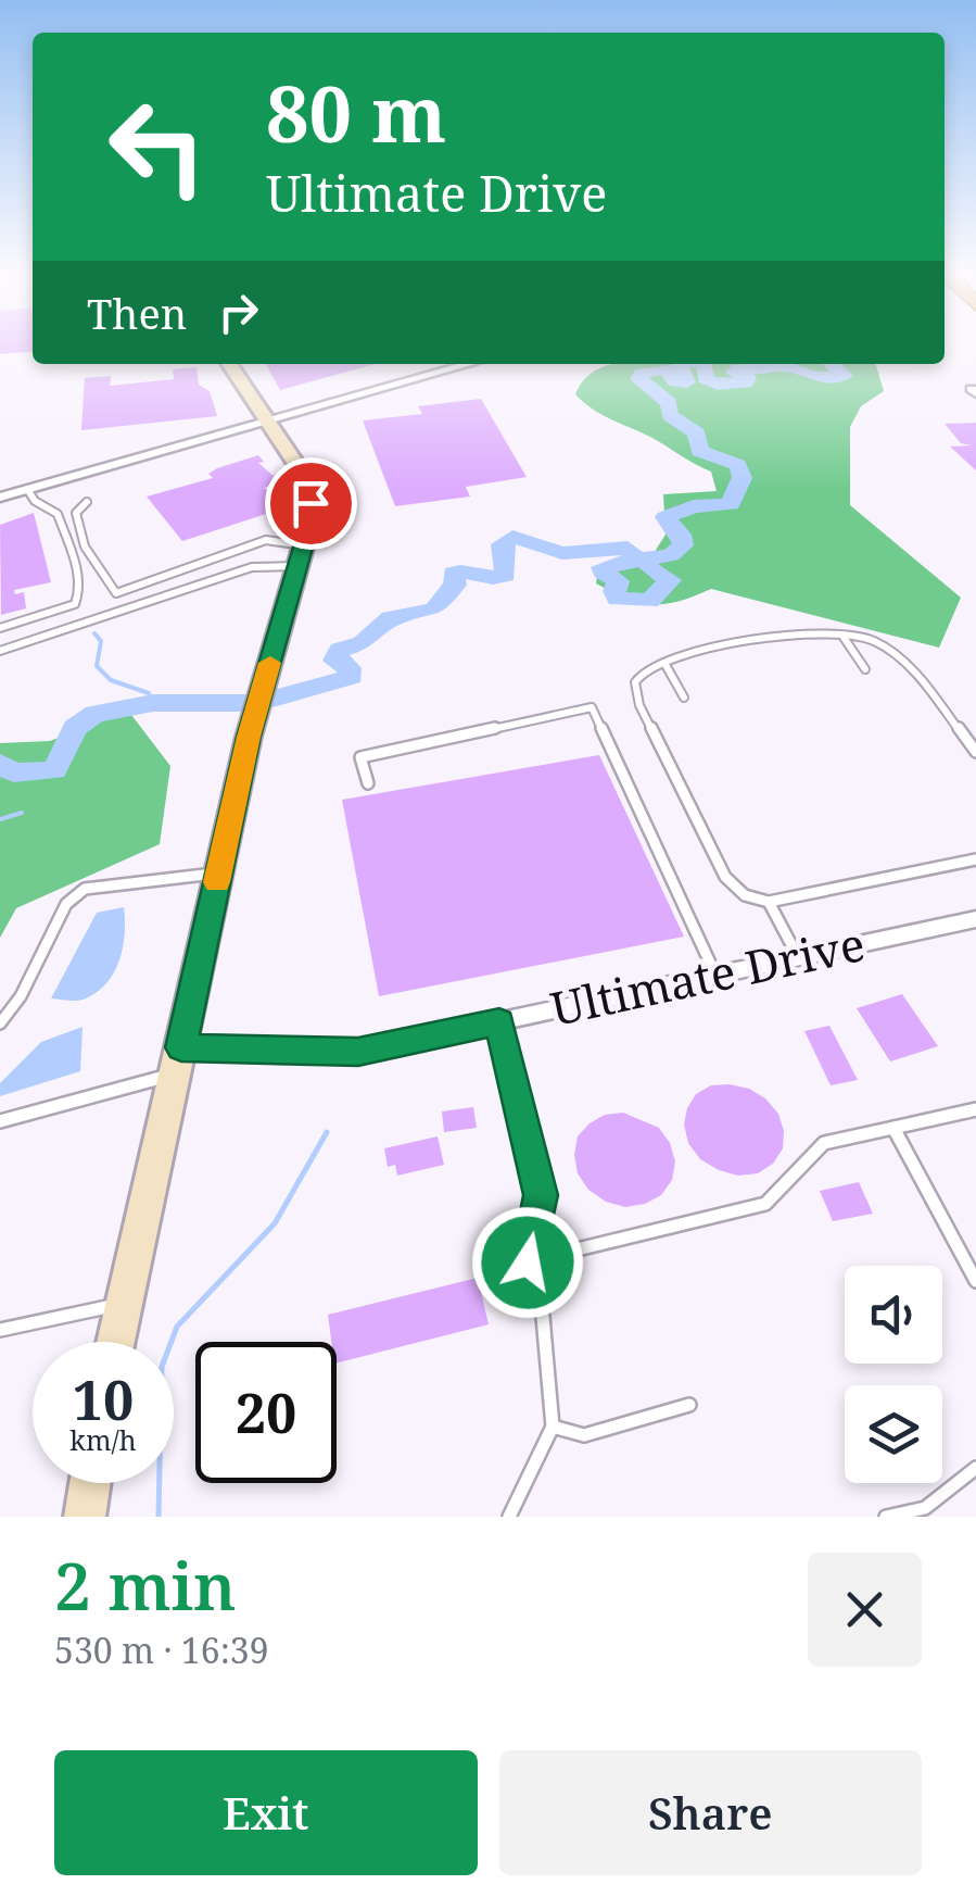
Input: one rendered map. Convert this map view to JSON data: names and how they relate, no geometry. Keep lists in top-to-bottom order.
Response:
{
  "streets": {
    "street": ["Ultimate Drive"]
  },
  "page": {
    "turn": ["80 m", "Ultimate Drive"],
    "then": "Then",
    "speed": "10 km/h",
    "limit": "20",
    "heading": ["2 min", "530 m · 16:39"],
    "buttons": ["Exit", "Share"]
  }
}
